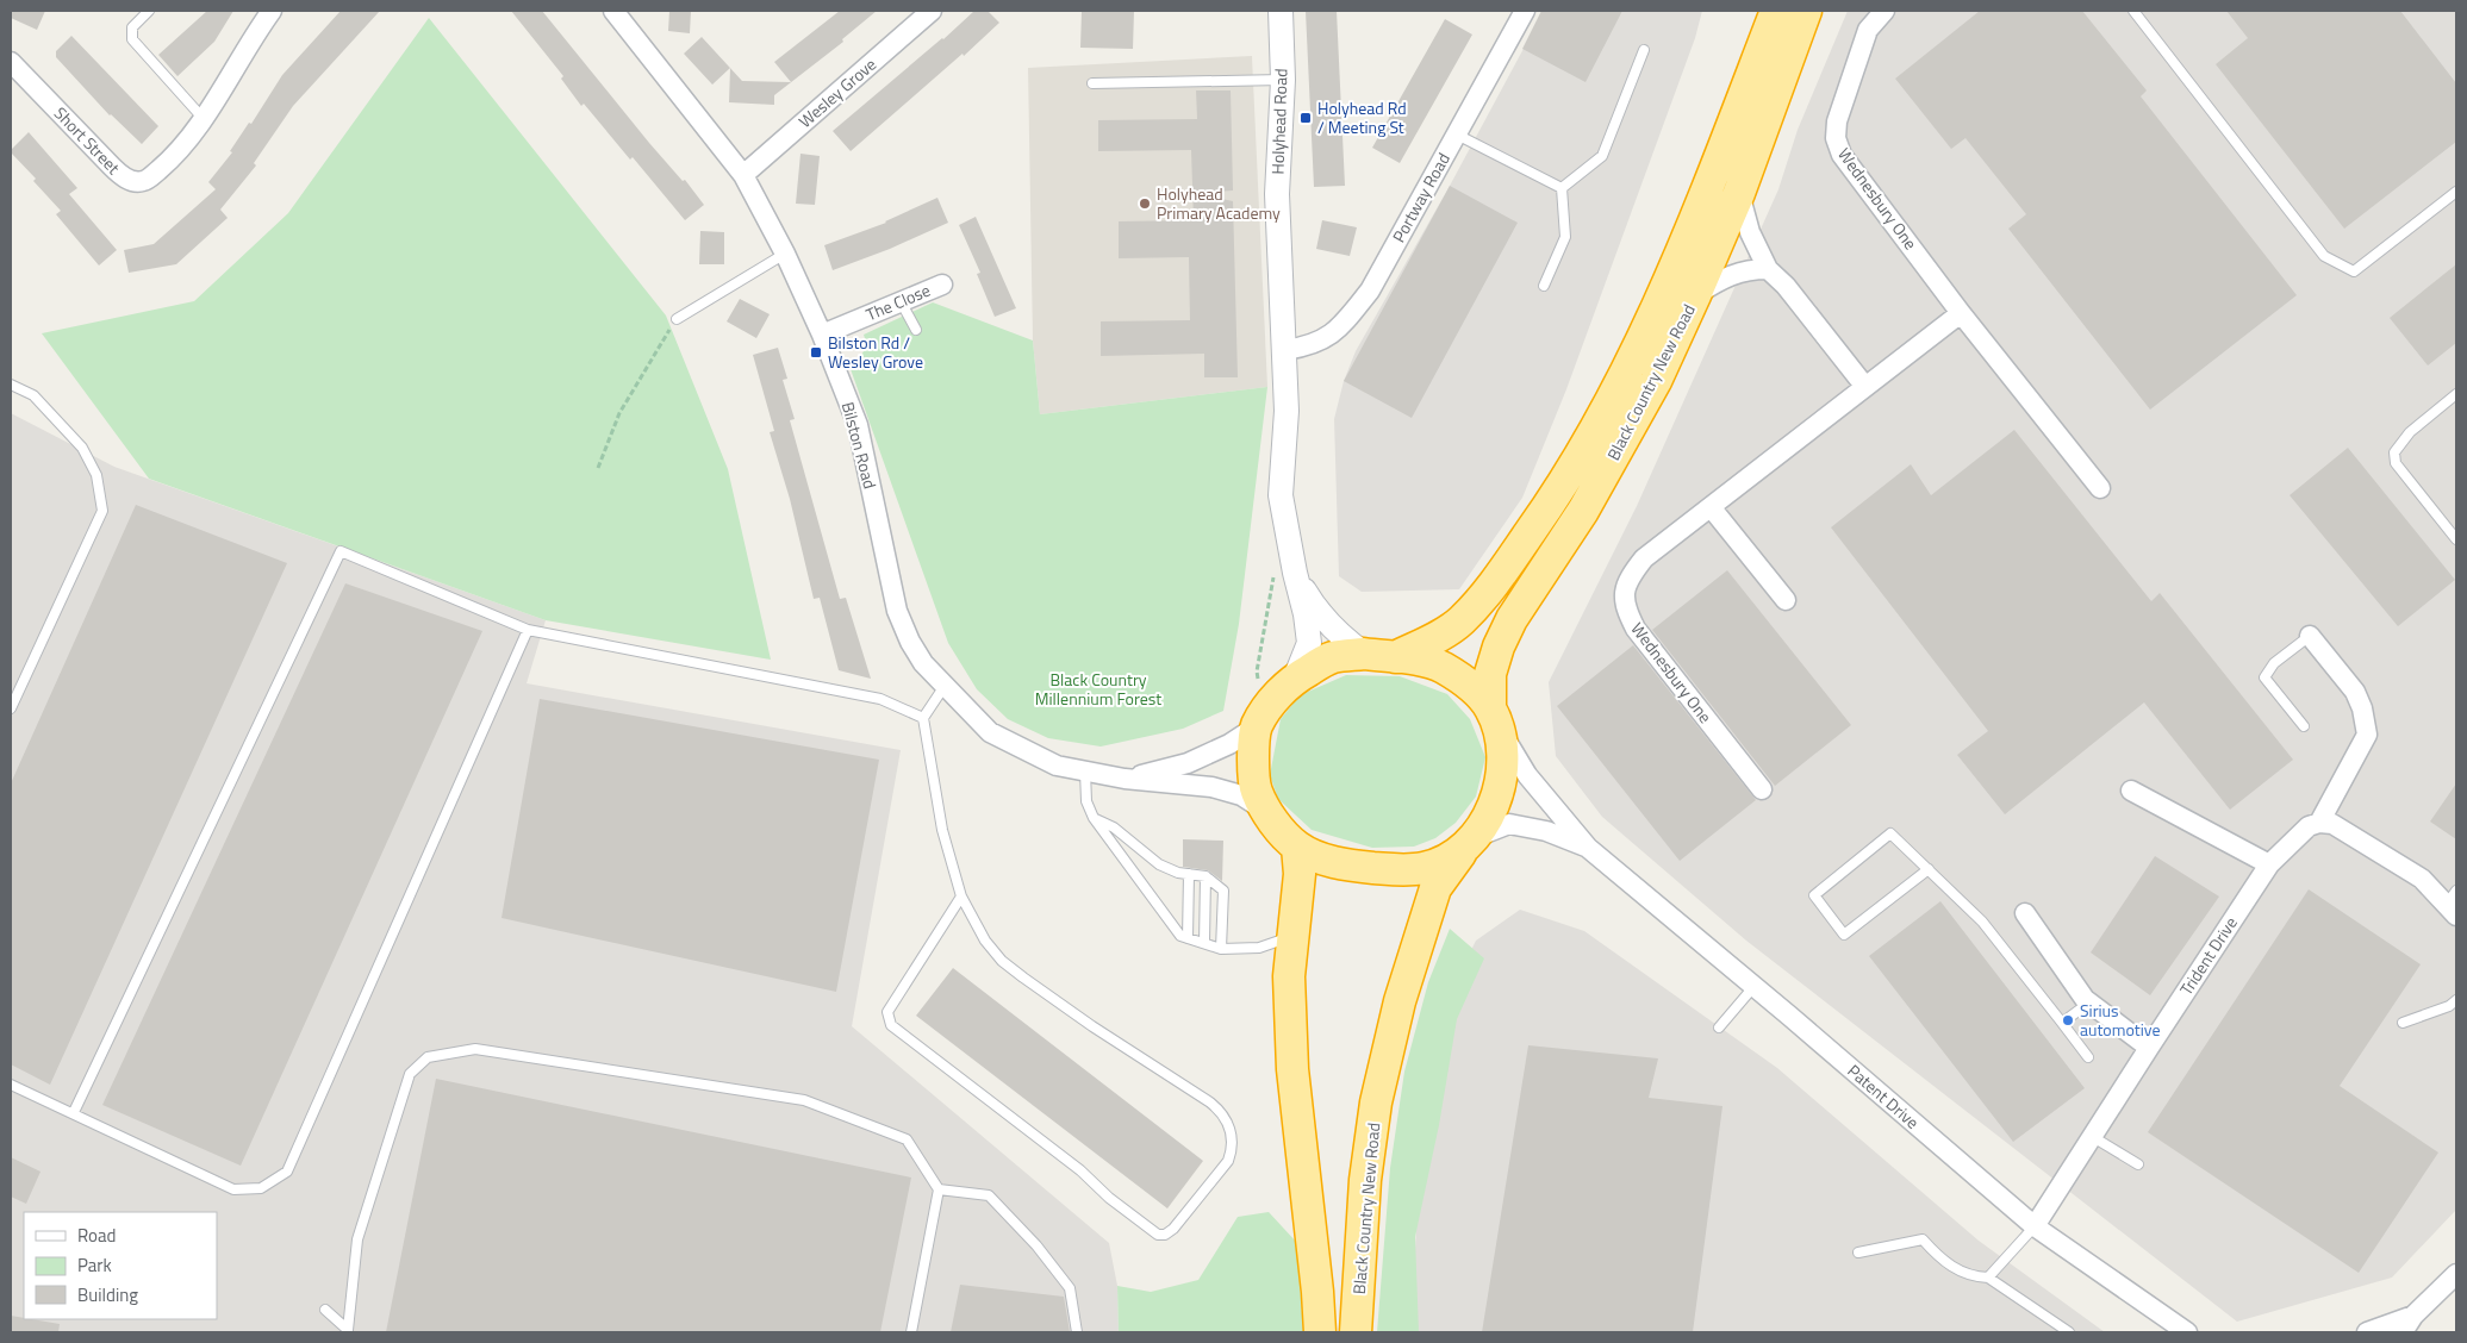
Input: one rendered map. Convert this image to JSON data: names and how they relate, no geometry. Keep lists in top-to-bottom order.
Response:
{
  "streets": {
    "highway": ["Black Country New Road"],
    "street": [
      "Wesley Grove",
      "Holyhead Road",
      "Short Street",
      "Portway Road",
      "Wednesbury One",
      "The Close",
      "Bilston Road",
      "Trident Drive",
      "Patent Drive"
    ]
  },
  "crossings": [
    ["Wesley Grove", "Bilston Road"],
    ["Holyhead Road", "Portway Road"],
    ["The Close", "Bilston Road"],
    ["Black Country New Road", "Patent Drive"],
    ["Trident Drive", "Patent Drive"]
  ],
  "parks": ["Black Country Millennium Forest"],
  "places": {
    "transit": ["Holyhead Rd / Meeting St", "Bilston Rd / Wesley Grove"],
    "other": ["Holyhead Primary Academy", "Sirius automotive"]
  },
  "legend": ["Road", "Park", "Building"]
}
